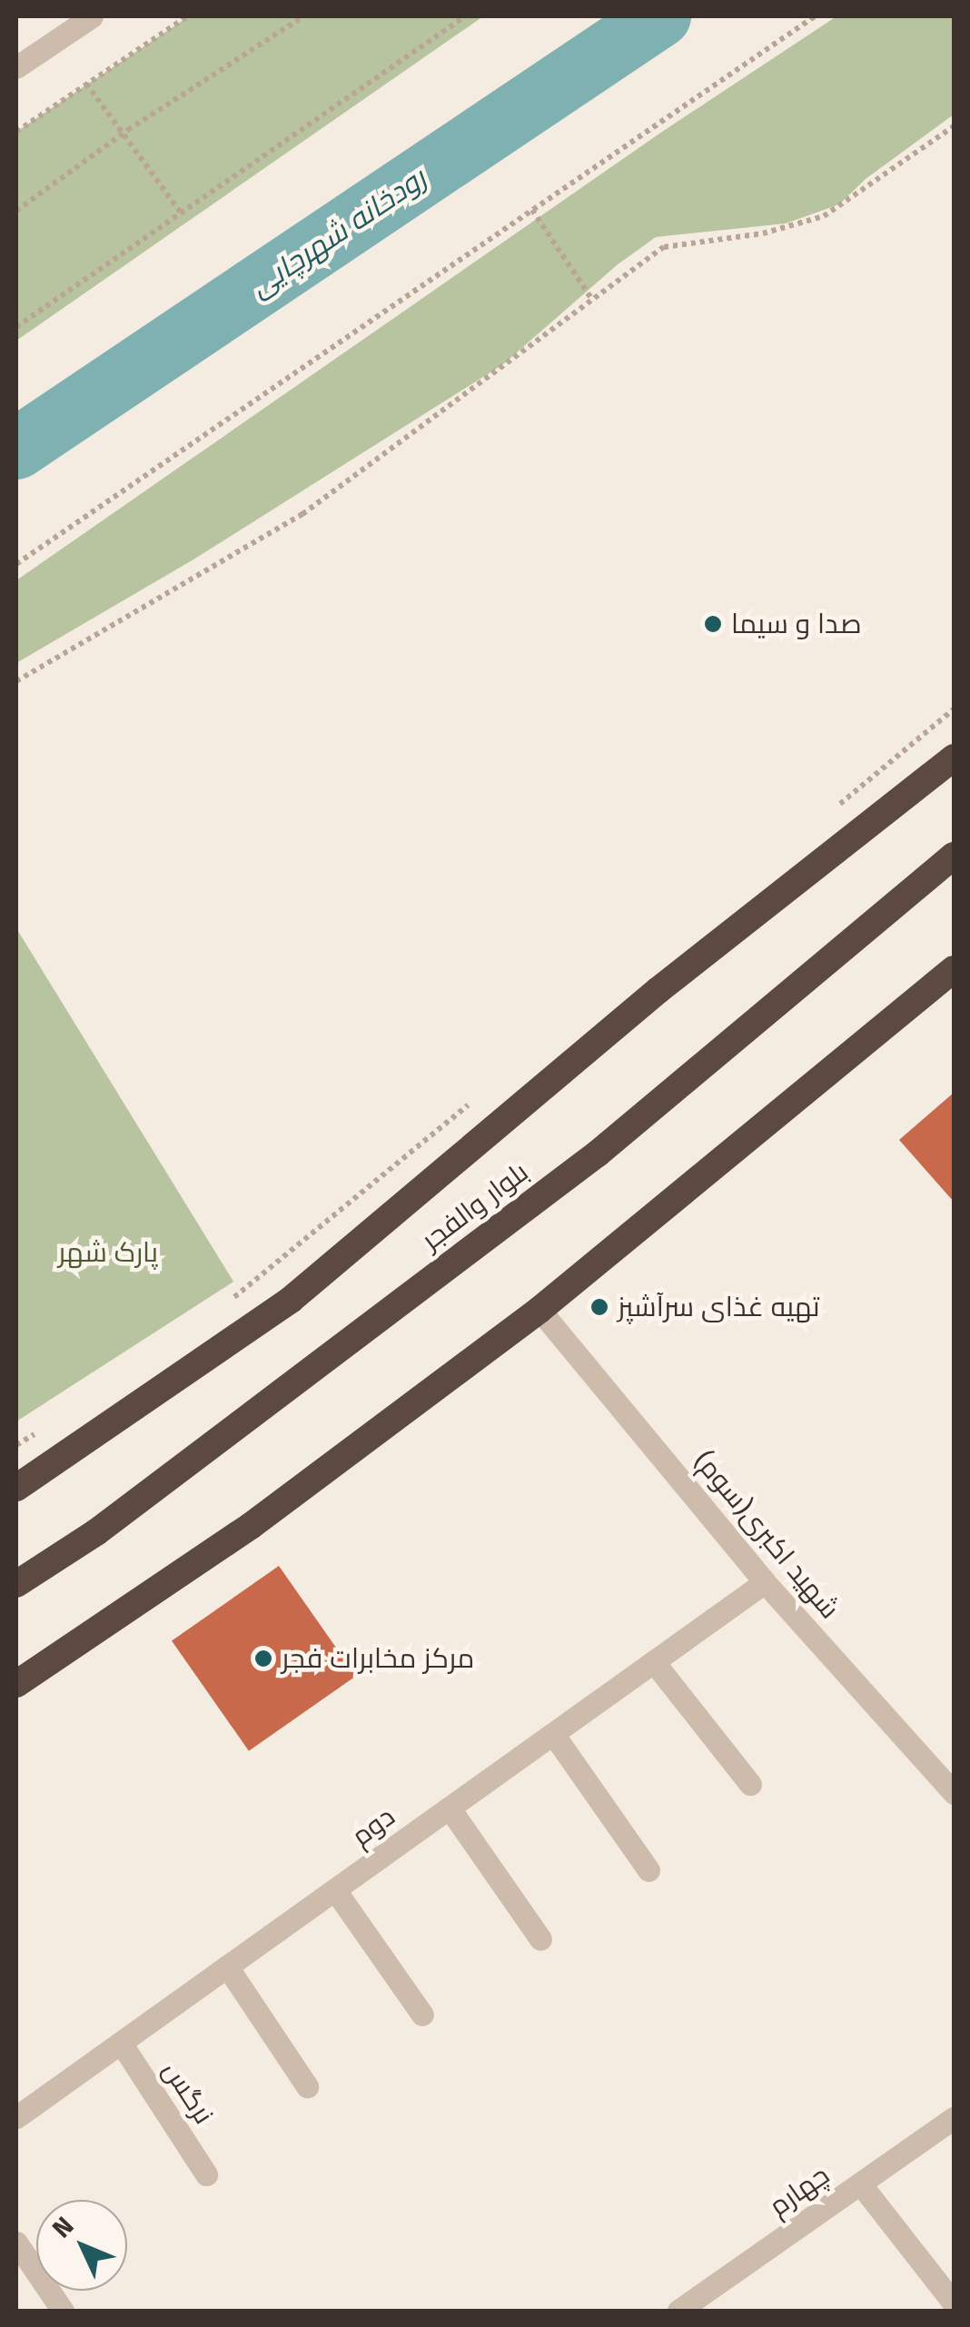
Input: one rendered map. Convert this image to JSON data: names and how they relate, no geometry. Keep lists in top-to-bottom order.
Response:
{
  "streets": {
    "highway": ["بلوار والفجر"],
    "street": [
      "شهید اکبری(سوم)",
      "دوم",
      "نرگس",
      "چهارم"
    ]
  },
  "crossings": [
    ["شهید اکبری(سوم)", "دوم"],
    ["دوم", "نرگس"]
  ],
  "water": ["رودخانه شهرچایی"],
  "parks": ["پارک شهر"],
  "places": ["صدا و سیما", "تهیه غذای سرآشپز", "مرکز مخابرات فجر"],
  "north": "top left"
}
